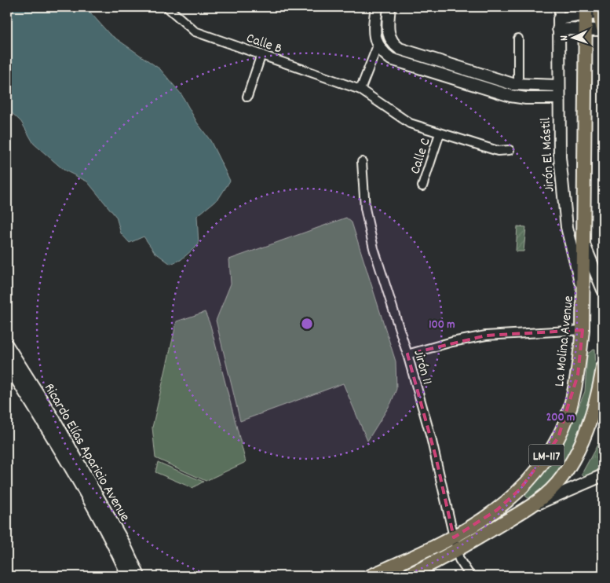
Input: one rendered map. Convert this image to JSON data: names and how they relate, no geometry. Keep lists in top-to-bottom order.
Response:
{
  "streets": {
    "main road": ["La Molina Avenue", "LM-117"],
    "street": [
      "Calle B",
      "Jirón El Mástil",
      "Calle C",
      "Jirón 11",
      "Ricardo Elías Aparicio Avenue"
    ]
  },
  "crossings": [
    ["Calle B", "Calle C"],
    ["Jirón El Mástil", "La Molina Avenue"],
    ["La Molina Avenue", "Jirón 11"],
    ["Jirón 11", "LM-117"]
  ],
  "north": "left",
  "rings": ["100 m", "200 m"]
}
